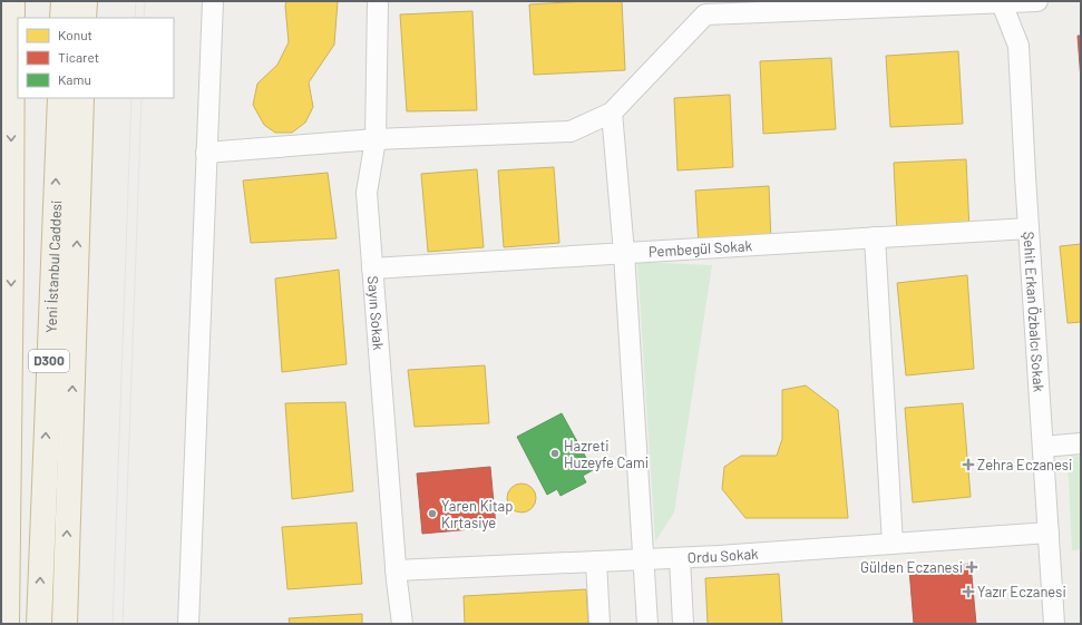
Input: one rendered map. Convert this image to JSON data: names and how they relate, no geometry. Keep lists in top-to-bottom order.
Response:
{
  "streets": {
    "highway": ["Yeni İstanbul Caddesi", "D300"],
    "street": [
      "Pembegül Sokak",
      "Şehit Erkan Özbalcı Sokak",
      "Sayın Sokak",
      "Ordu Sokak"
    ]
  },
  "crossings": [
    ["Pembegül Sokak", "Şehit Erkan Özbalcı Sokak"],
    ["Pembegül Sokak", "Sayın Sokak"],
    ["Şehit Erkan Özbalcı Sokak", "Ordu Sokak"],
    ["Sayın Sokak", "Ordu Sokak"]
  ],
  "places": {
    "other": ["Hazreti Huzeyfe Cami", "Yaren Kitap Kırtasiye"],
    "health": ["Zehra Eczanesi", "Gülden Eczanesi", "Yazır Eczanesi"]
  },
  "legend": ["Konut", "Ticaret", "Kamu"]
}
